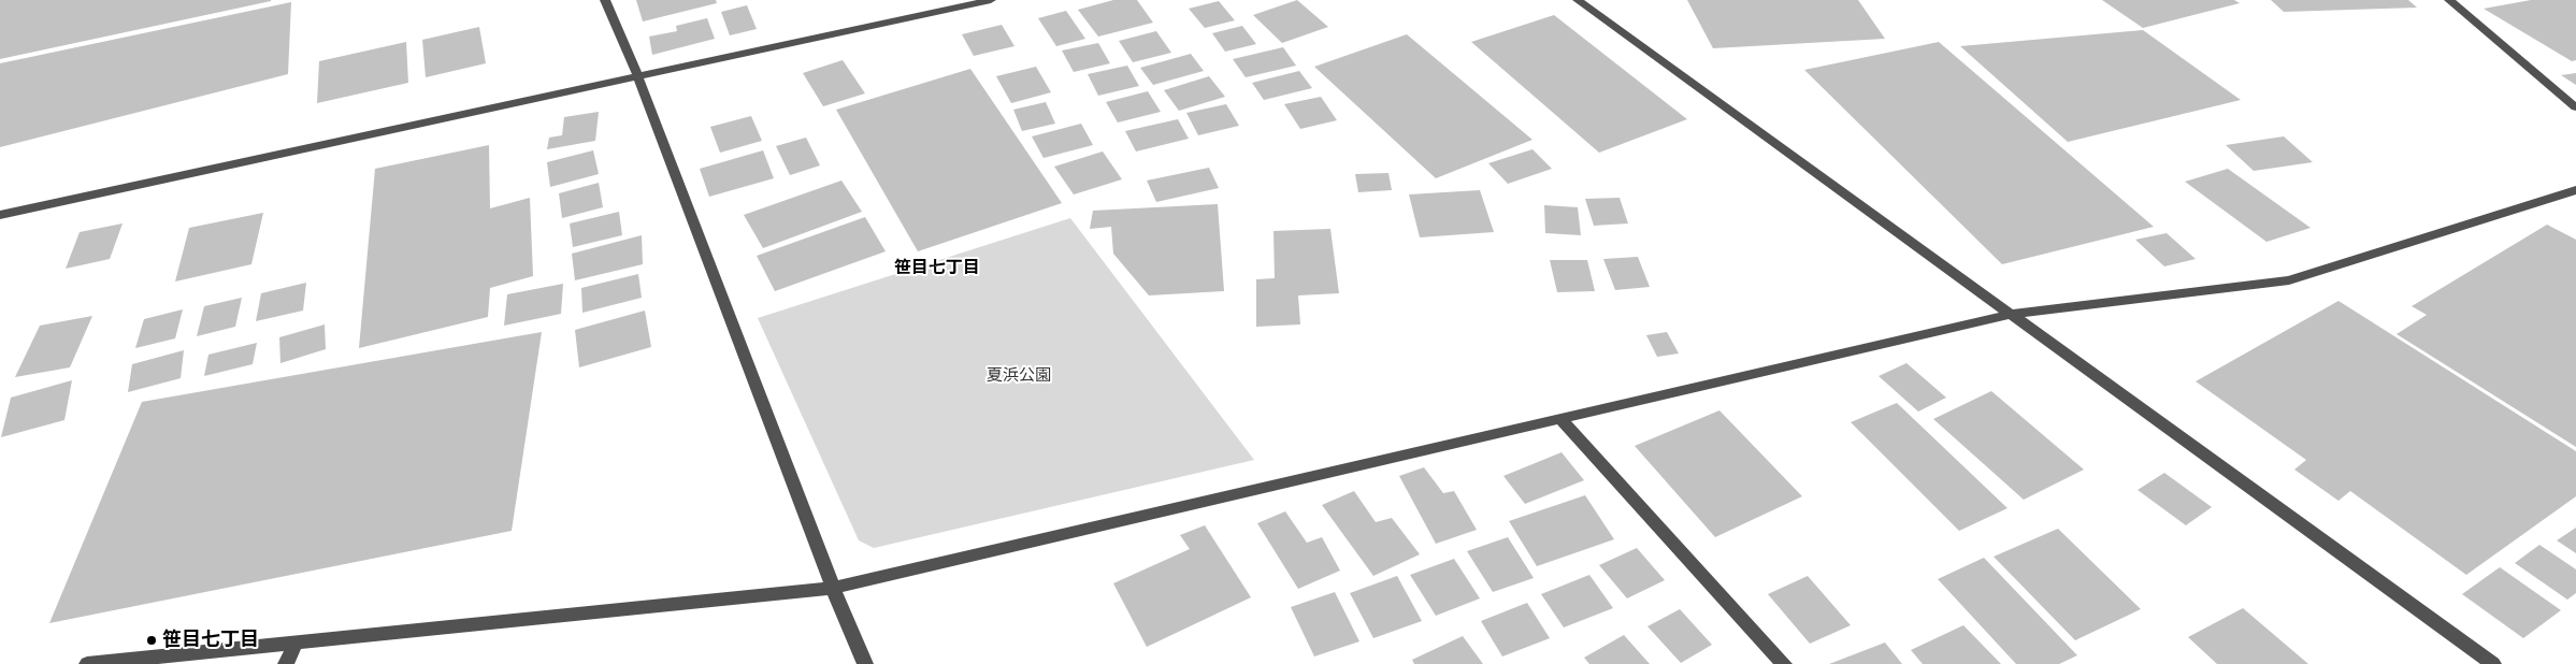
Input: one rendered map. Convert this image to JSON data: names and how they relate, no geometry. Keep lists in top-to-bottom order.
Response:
{
  "districts": ["笹目七丁目"],
  "parks": ["夏浜公園"],
  "places": ["笹目七丁目"]
}
